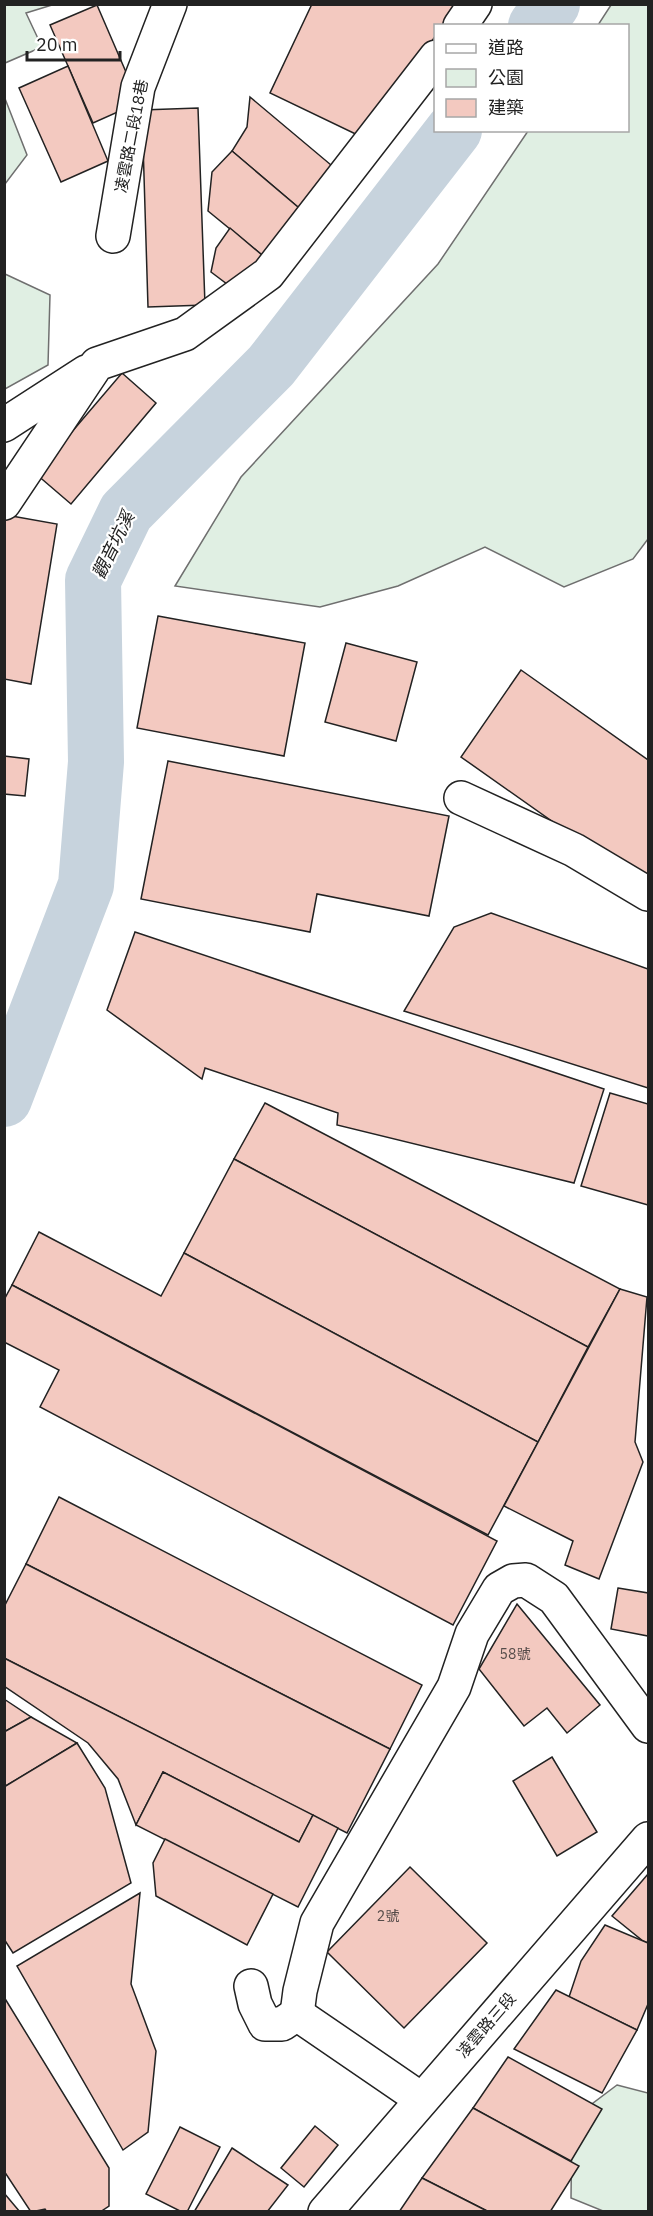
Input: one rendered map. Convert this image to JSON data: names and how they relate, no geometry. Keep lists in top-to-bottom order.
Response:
{
  "streets": {
    "street": ["凌雲路二段18巷", "凌雲路三段"]
  },
  "water": ["觀音坑溪"],
  "house_numbers": ["58號", "2號"],
  "legend": ["道路", "公園", "建築"],
  "scale_bar": "20 m"
}
